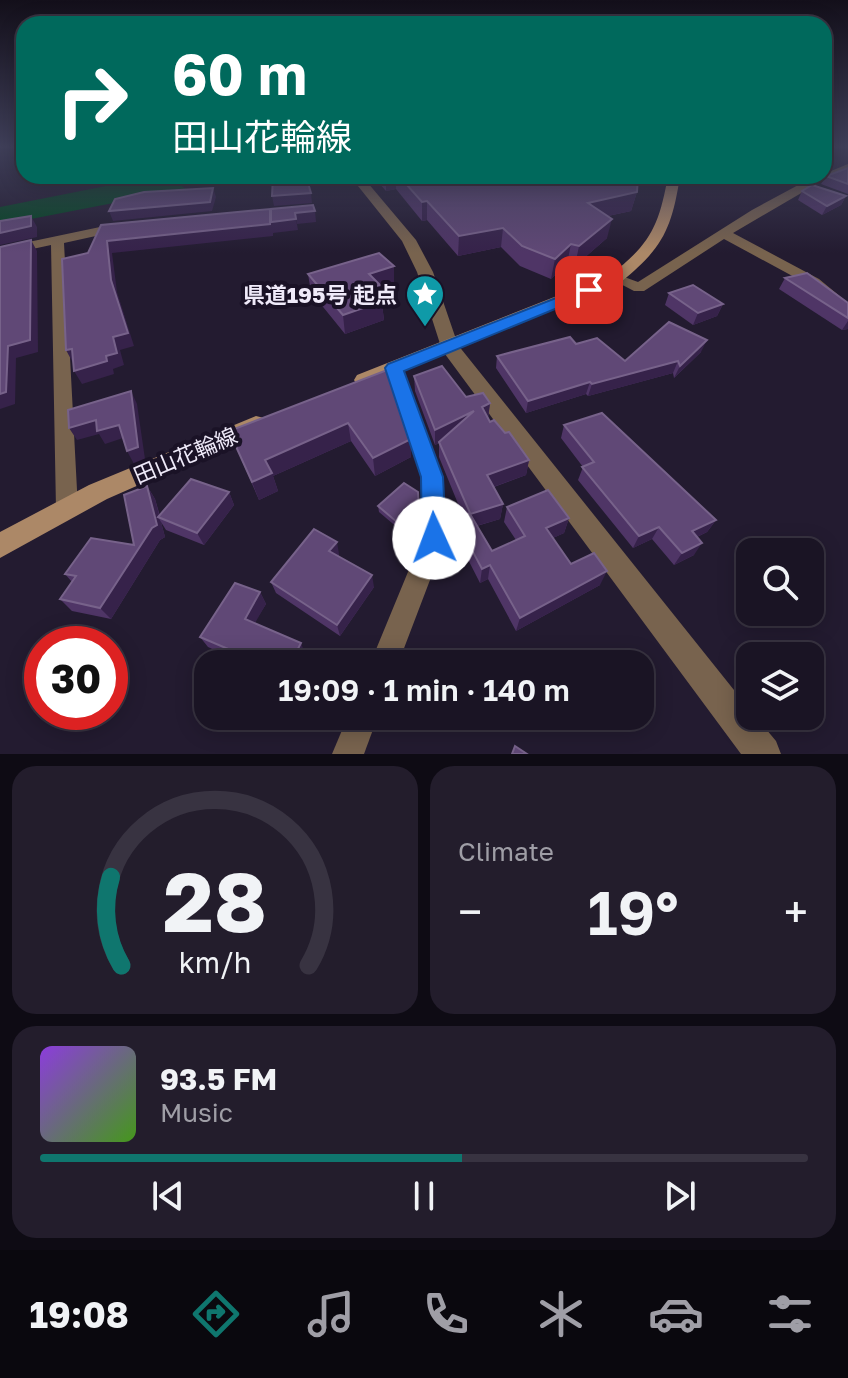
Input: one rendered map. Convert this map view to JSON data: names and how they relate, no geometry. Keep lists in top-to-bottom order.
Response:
{
  "streets": {
    "main road": ["田山花輪線"]
  },
  "places": {
    "place": ["県道195号 起点"]
  },
  "page": {
    "turn": ["60 m", "田山花輪線"],
    "limit": "30",
    "trip": "19:09 · 1 min · 140 m",
    "tile": "Climate",
    "heat": ["−", "19°", "+"],
    "song": ["93.5 FM", "Music"],
    "tabs": "19:08",
    "gauge": ["28", "km/h"]
  }
}
